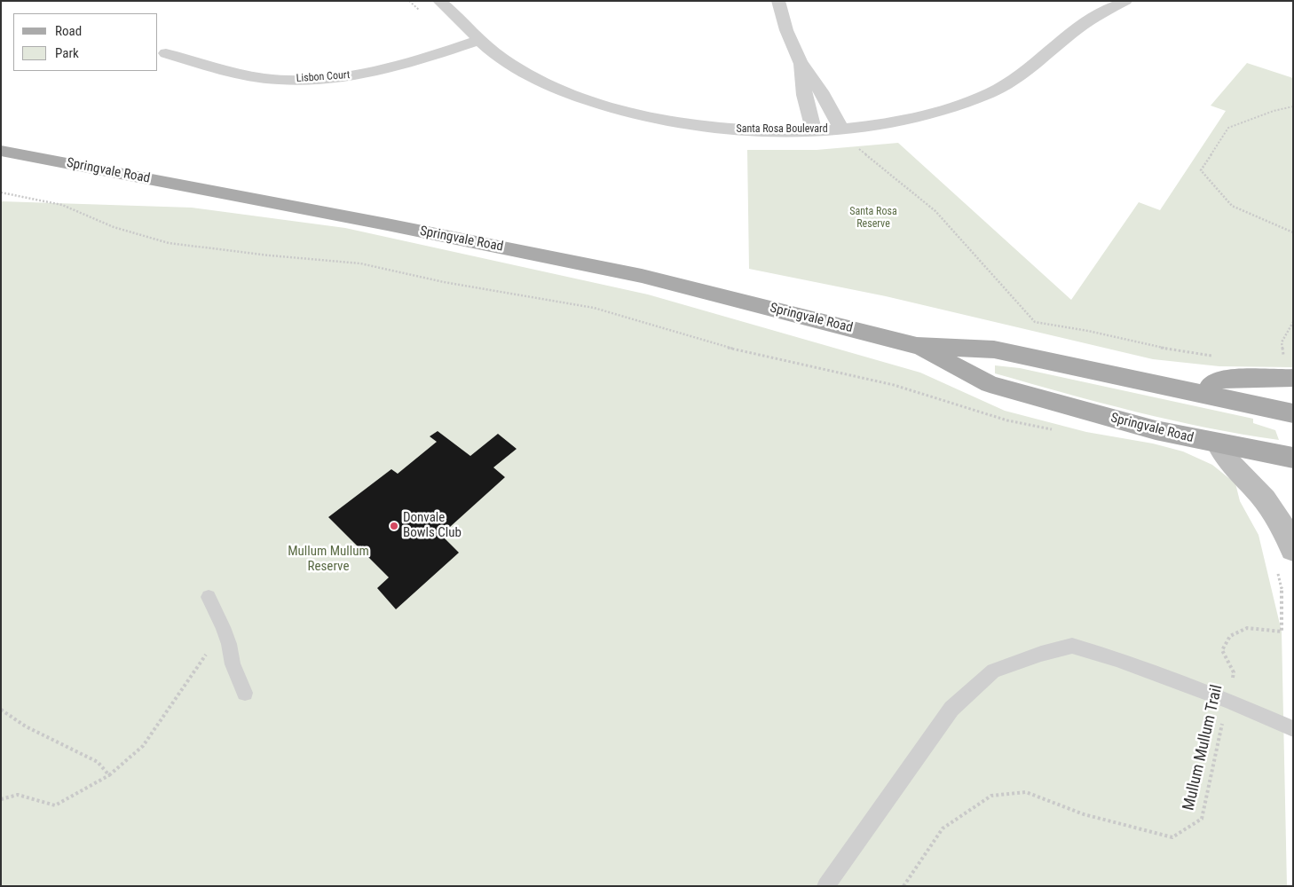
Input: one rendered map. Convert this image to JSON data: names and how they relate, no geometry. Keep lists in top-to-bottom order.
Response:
{
  "streets": {
    "main road": ["Springvale Road"],
    "street": ["Lisbon Court", "Santa Rosa Boulevard"],
    "path": ["Mullum Mullum Trail"]
  },
  "crossings": [
    ["Lisbon Court", "Santa Rosa Boulevard"]
  ],
  "parks": ["Santa Rosa Reserve", "Mullum Mullum Reserve"],
  "places": ["Donvale Bowls Club"],
  "legend": ["Road", "Park"]
}
